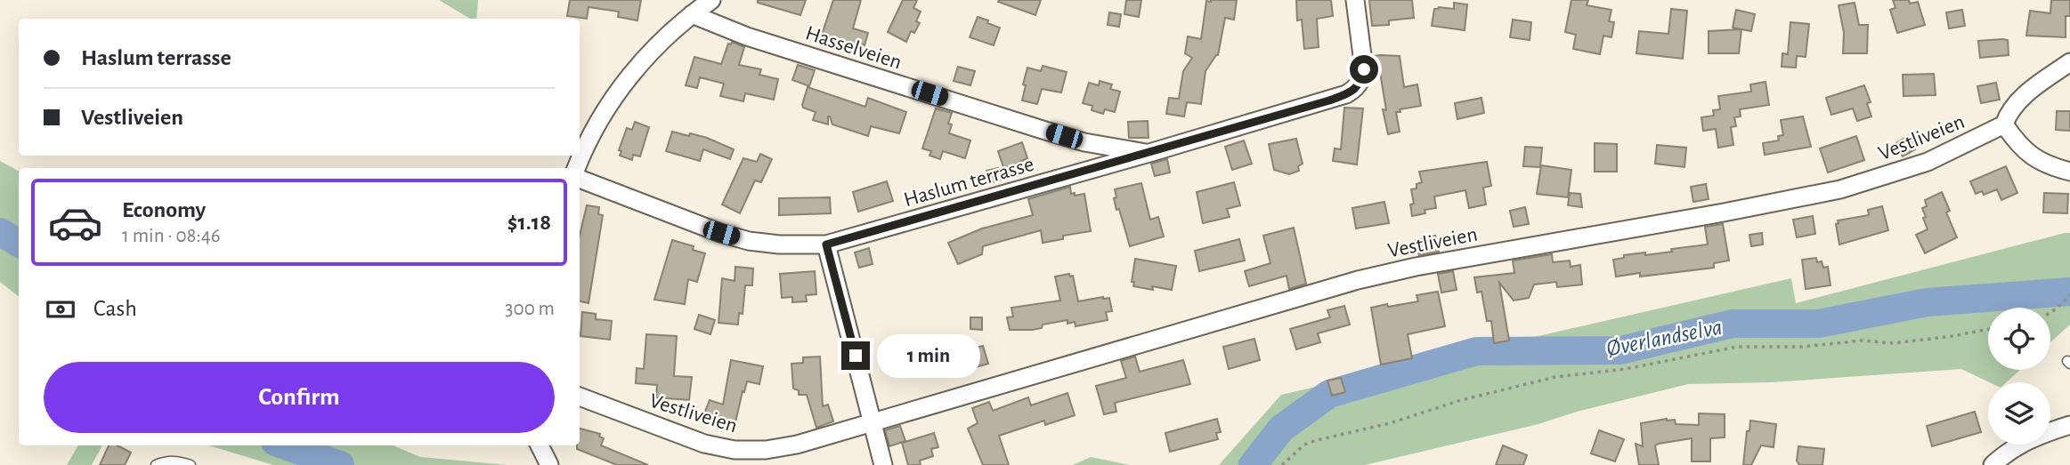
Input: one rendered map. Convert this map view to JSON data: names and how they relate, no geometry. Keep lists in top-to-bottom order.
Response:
{
  "streets": {
    "street": ["Hasselveien", "Vestliveien", "Haslum terrasse"]
  },
  "crossings": [
    ["Hasselveien", "Haslum terrasse"]
  ],
  "water": ["Øverlandselva"],
  "page": {
    "banner": ["Haslum terrasse", "Vestliveien"],
    "list": [
      {
        "name": "Economy",
        "note": "1 min · 08:46",
        "value": "$1.18"
      }
    ],
    "pay": ["Cash", "300 m"],
    "bubble": "1 min",
    "buttons": "Confirm"
  }
}
